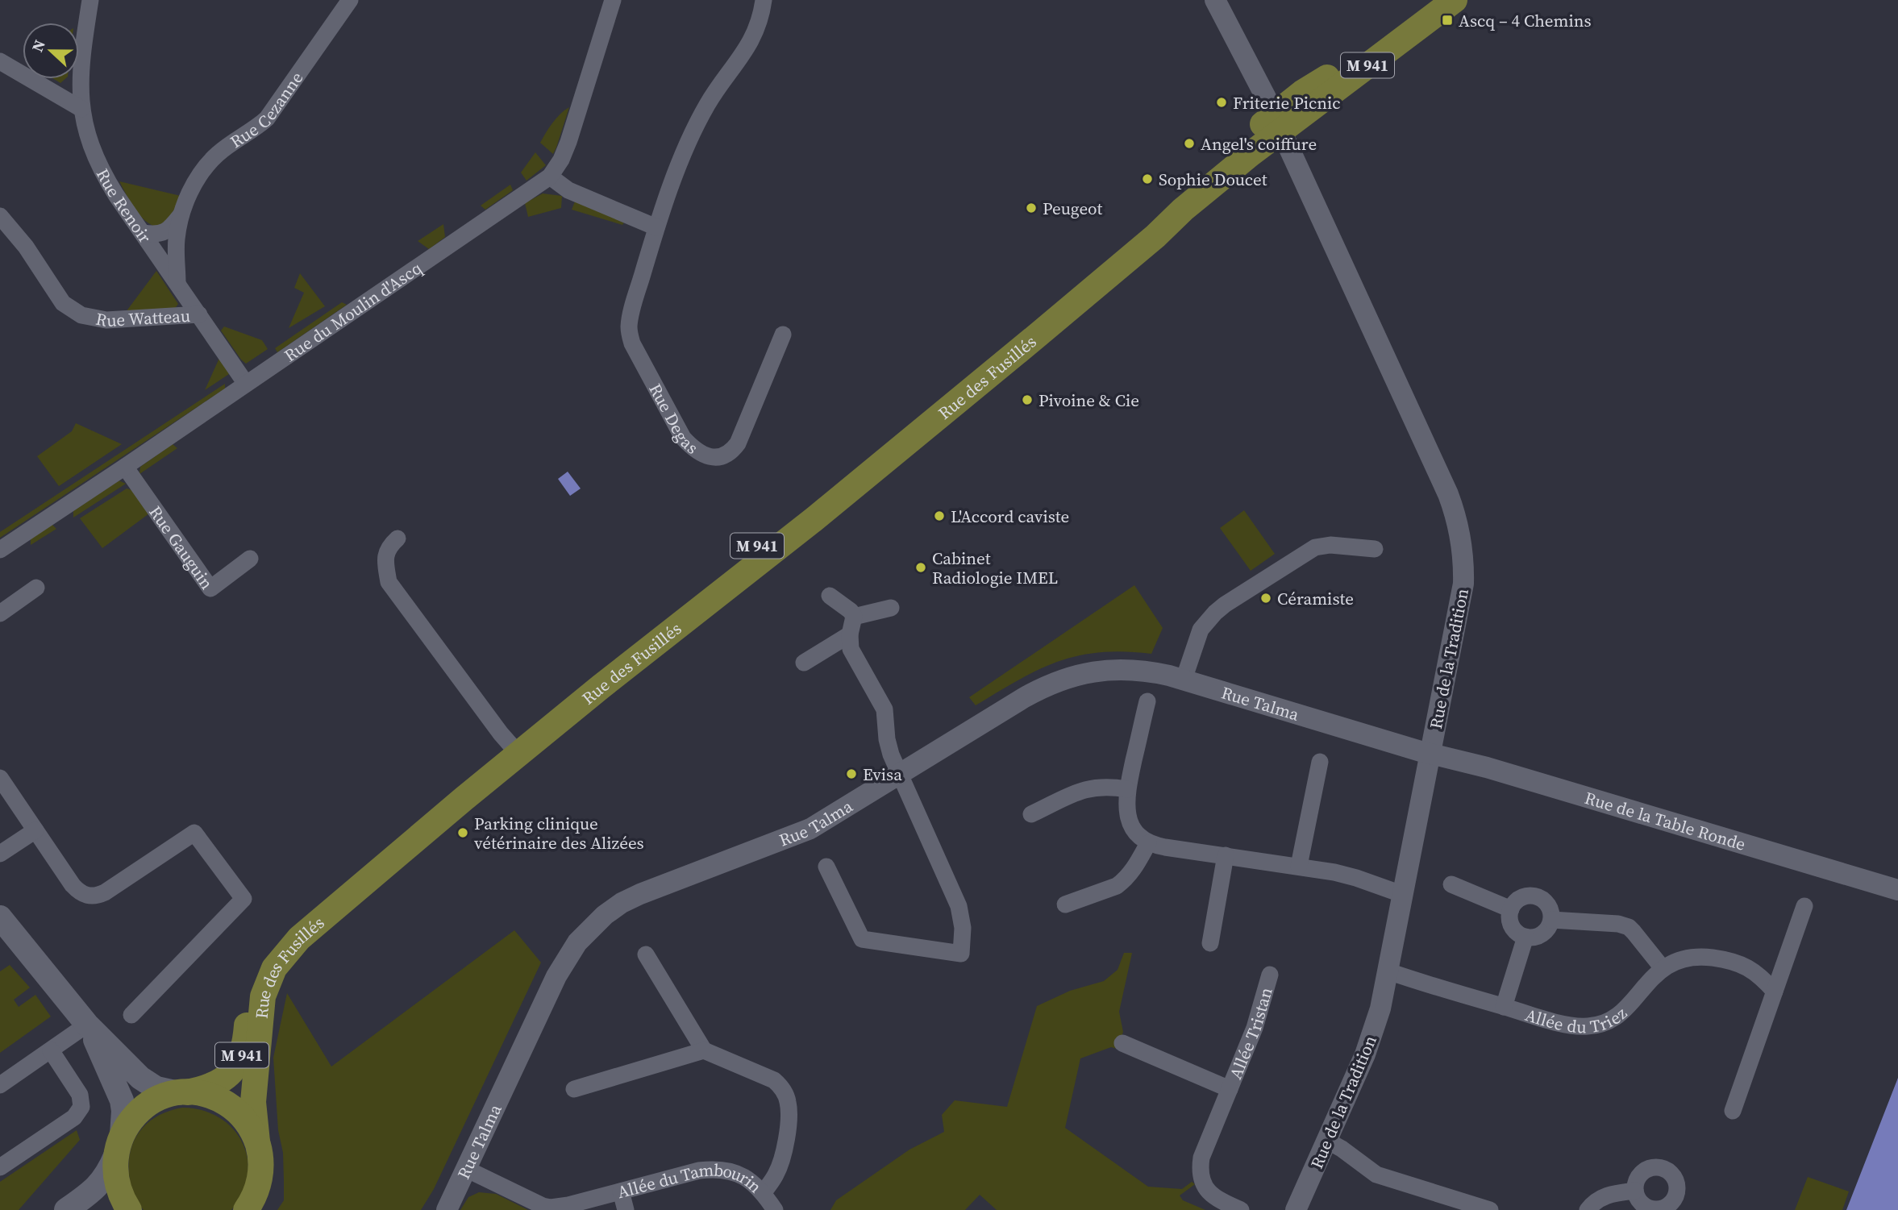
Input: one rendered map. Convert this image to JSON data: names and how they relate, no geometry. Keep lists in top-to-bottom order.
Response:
{
  "streets": {
    "main road": ["M 941", "Rue des Fusillés"],
    "street": [
      "Rue Cezanne",
      "Rue Renoir",
      "Rue du Moulin d'Ascq",
      "Rue Watteau",
      "Rue Degas",
      "Rue Gauguin",
      "Rue de la Tradition",
      "Rue Talma",
      "Rue de la Table Ronde",
      "Allée du Triez",
      "Allée Tristan",
      "Allée du Tambourin"
    ]
  },
  "crossings": [
    ["Rue Cezanne", "Rue Renoir"],
    ["Rue Renoir", "Rue du Moulin d'Ascq"],
    ["Rue Renoir", "Rue Watteau"],
    ["Rue du Moulin d'Ascq", "Rue Gauguin"],
    ["Rue des Fusillés", "Rue de la Tradition"],
    ["Rue de la Tradition", "Rue Talma"],
    ["Rue de la Tradition", "Rue de la Table Ronde"],
    ["Rue de la Tradition", "Allée du Triez"],
    ["Rue Talma", "Rue de la Table Ronde"],
    ["Rue Talma", "Allée du Tambourin"]
  ],
  "places": {
    "transit": ["Ascq – 4 Chemins"],
    "other": [
      "Friterie Picnic",
      "Angel's coiffure",
      "Sophie Doucet",
      "Peugeot",
      "Pivoine & Cie",
      "L'Accord caviste",
      "Cabinet Radiologie IMEL",
      "Céramiste",
      "Evisa",
      "Parking clinique vétérinaire des Alizées"
    ]
  },
  "north": "left"
}
